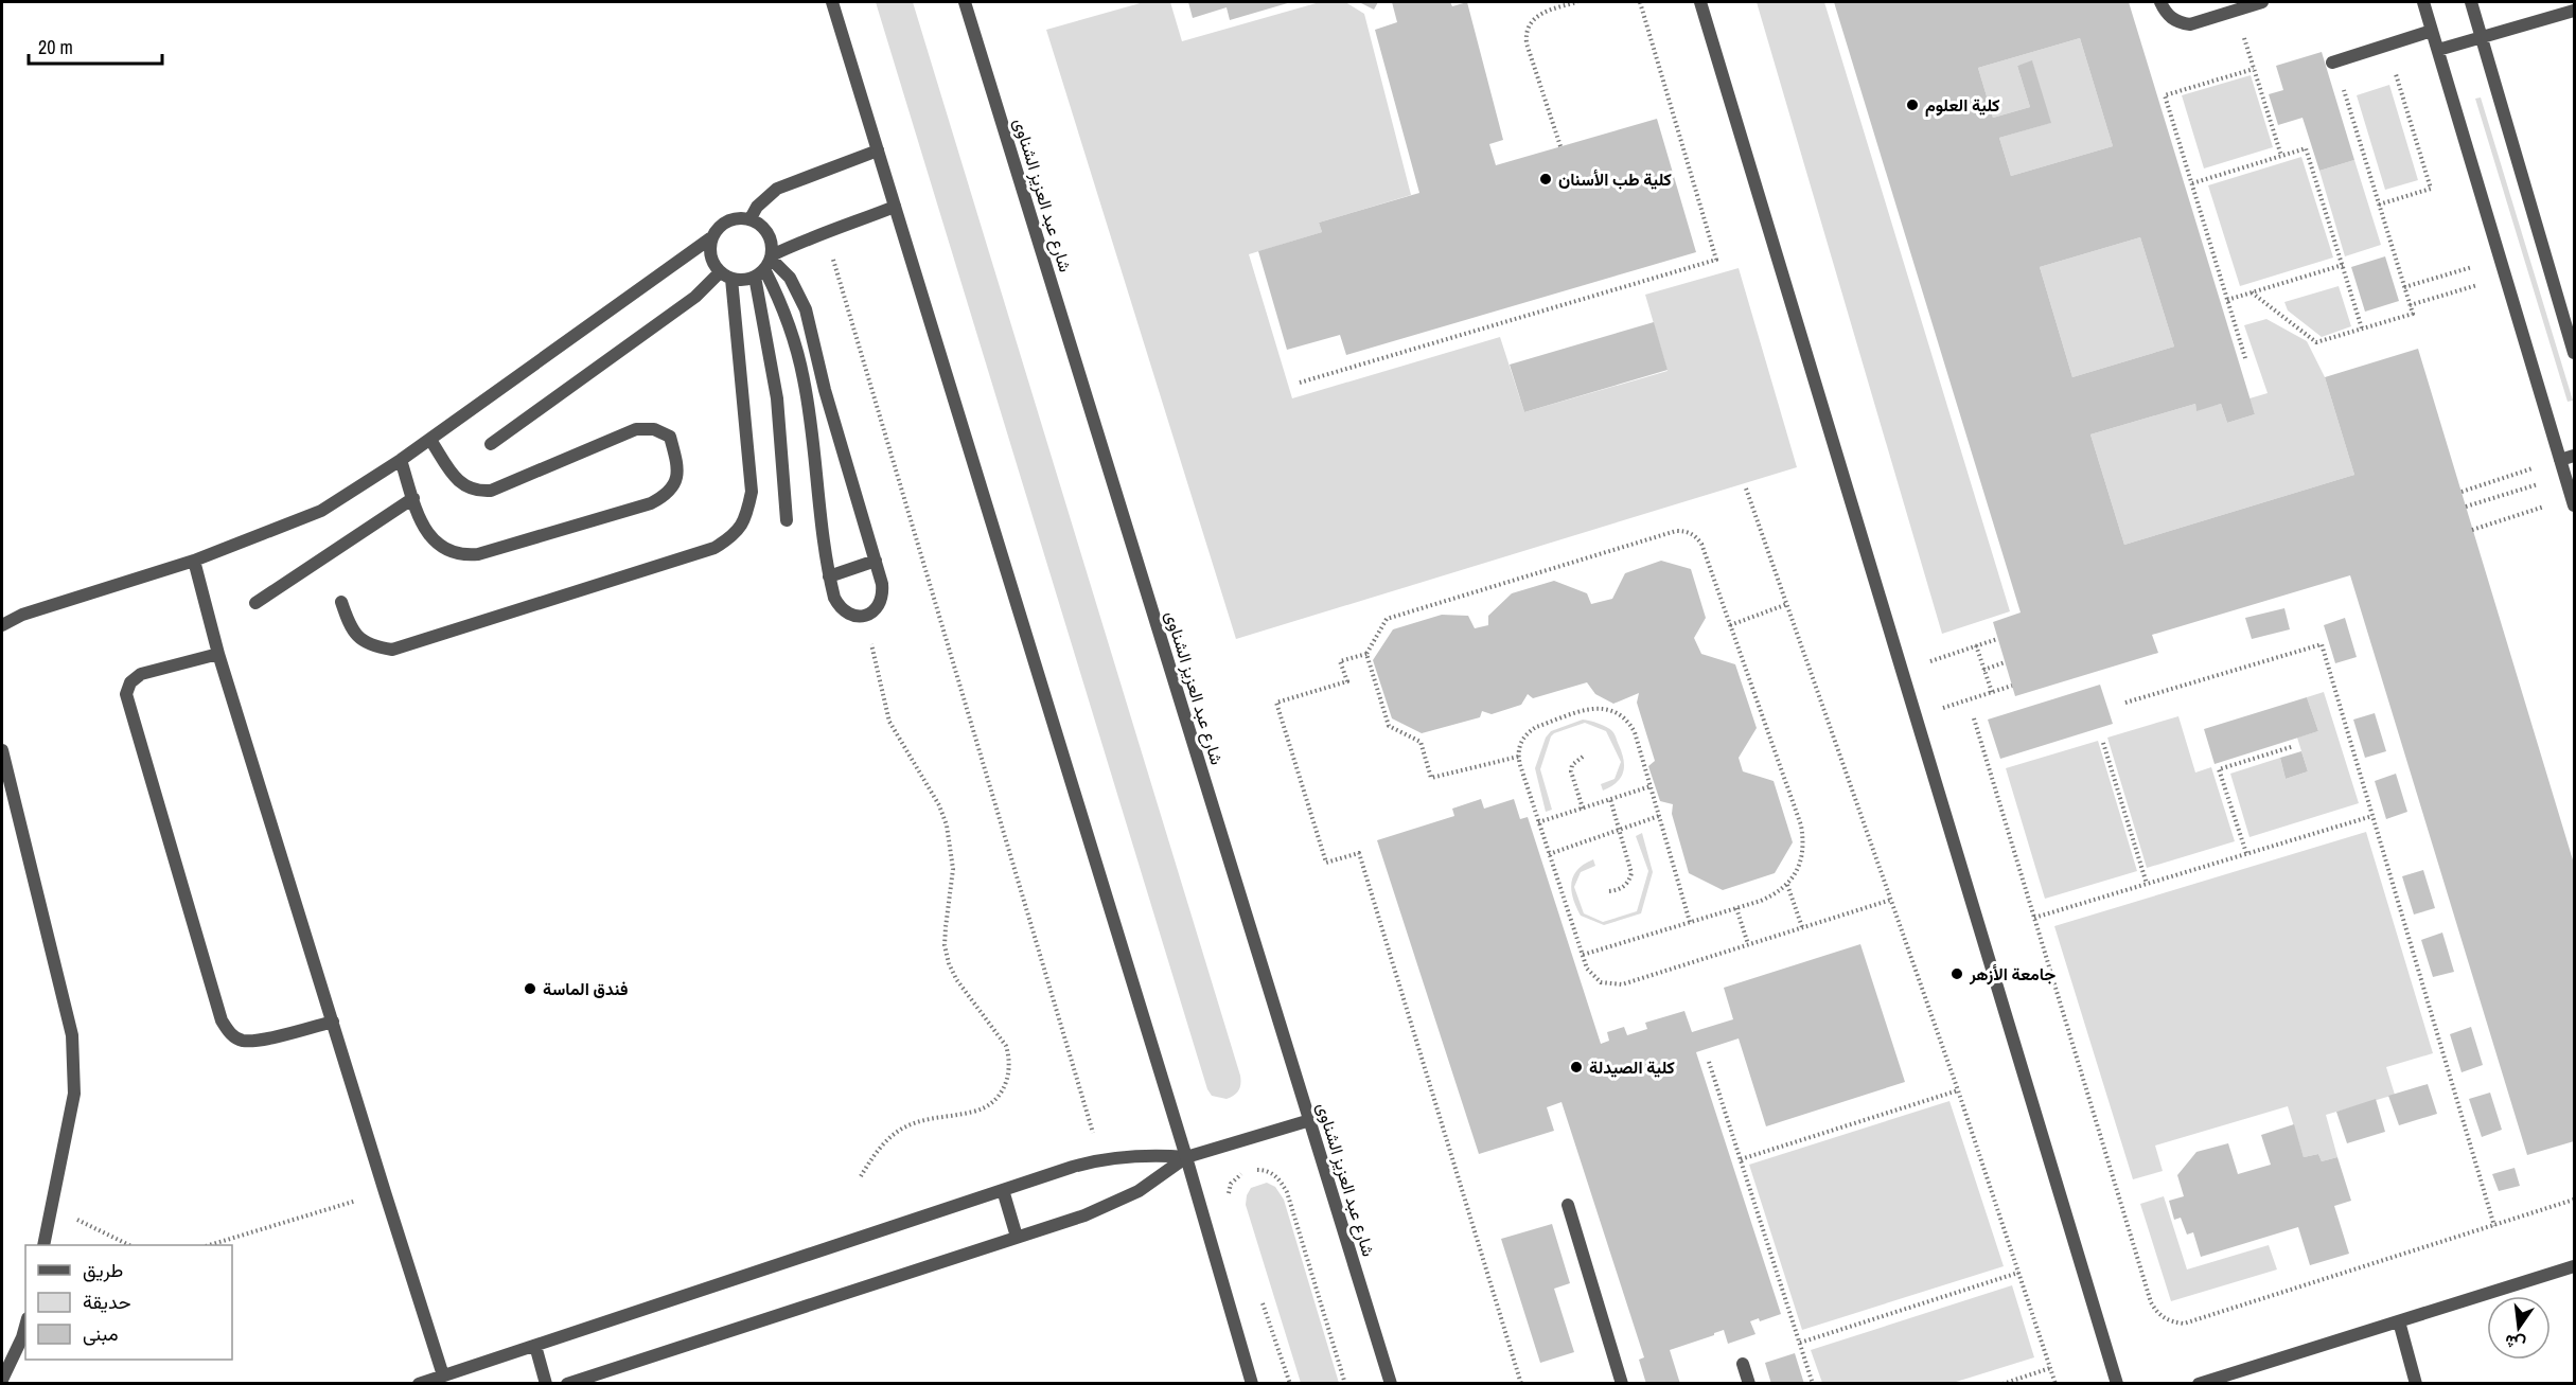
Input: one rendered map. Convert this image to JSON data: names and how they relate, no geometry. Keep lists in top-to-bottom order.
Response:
{
  "streets": {
    "street": ["شارع عبد العزيز الشناوى"]
  },
  "places": [
    "كلية العلوم",
    "كلية طب الأسنان",
    "جامعة الأزهر",
    "فندق الماسة",
    "كلية الصيدلة"
  ],
  "legend": ["طريق", "حديقة", "مبنى"],
  "scale_bar": "20 m",
  "north": "bottom"
}
